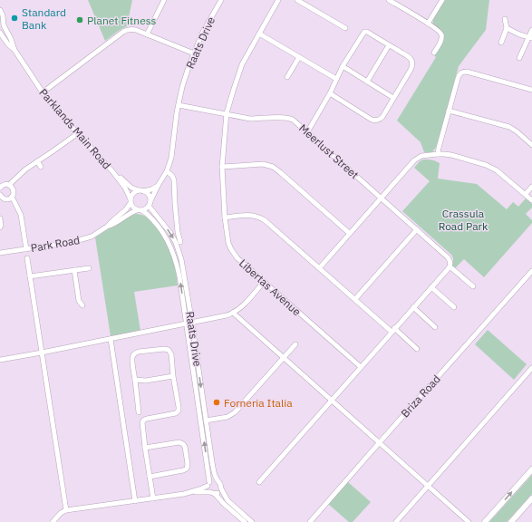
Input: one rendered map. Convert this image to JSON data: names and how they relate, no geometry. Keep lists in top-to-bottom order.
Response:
{
  "streets": {
    "street": [
      "Raats Drive",
      "Parklands Main Road",
      "Meerlust Street",
      "Park Road",
      "Libertas Avenue",
      "Briza Road"
    ]
  },
  "crossings": [
    ["Raats Drive", "Parklands Main Road"],
    ["Raats Drive", "Meerlust Street"],
    ["Raats Drive", "Park Road"],
    ["Parklands Main Road", "Park Road"],
    ["Meerlust Street", "Libertas Avenue"]
  ],
  "parks": ["Crassula Road Park"],
  "places": ["Standard Bank", "Planet Fitness", "Forneria Italia"]
}
